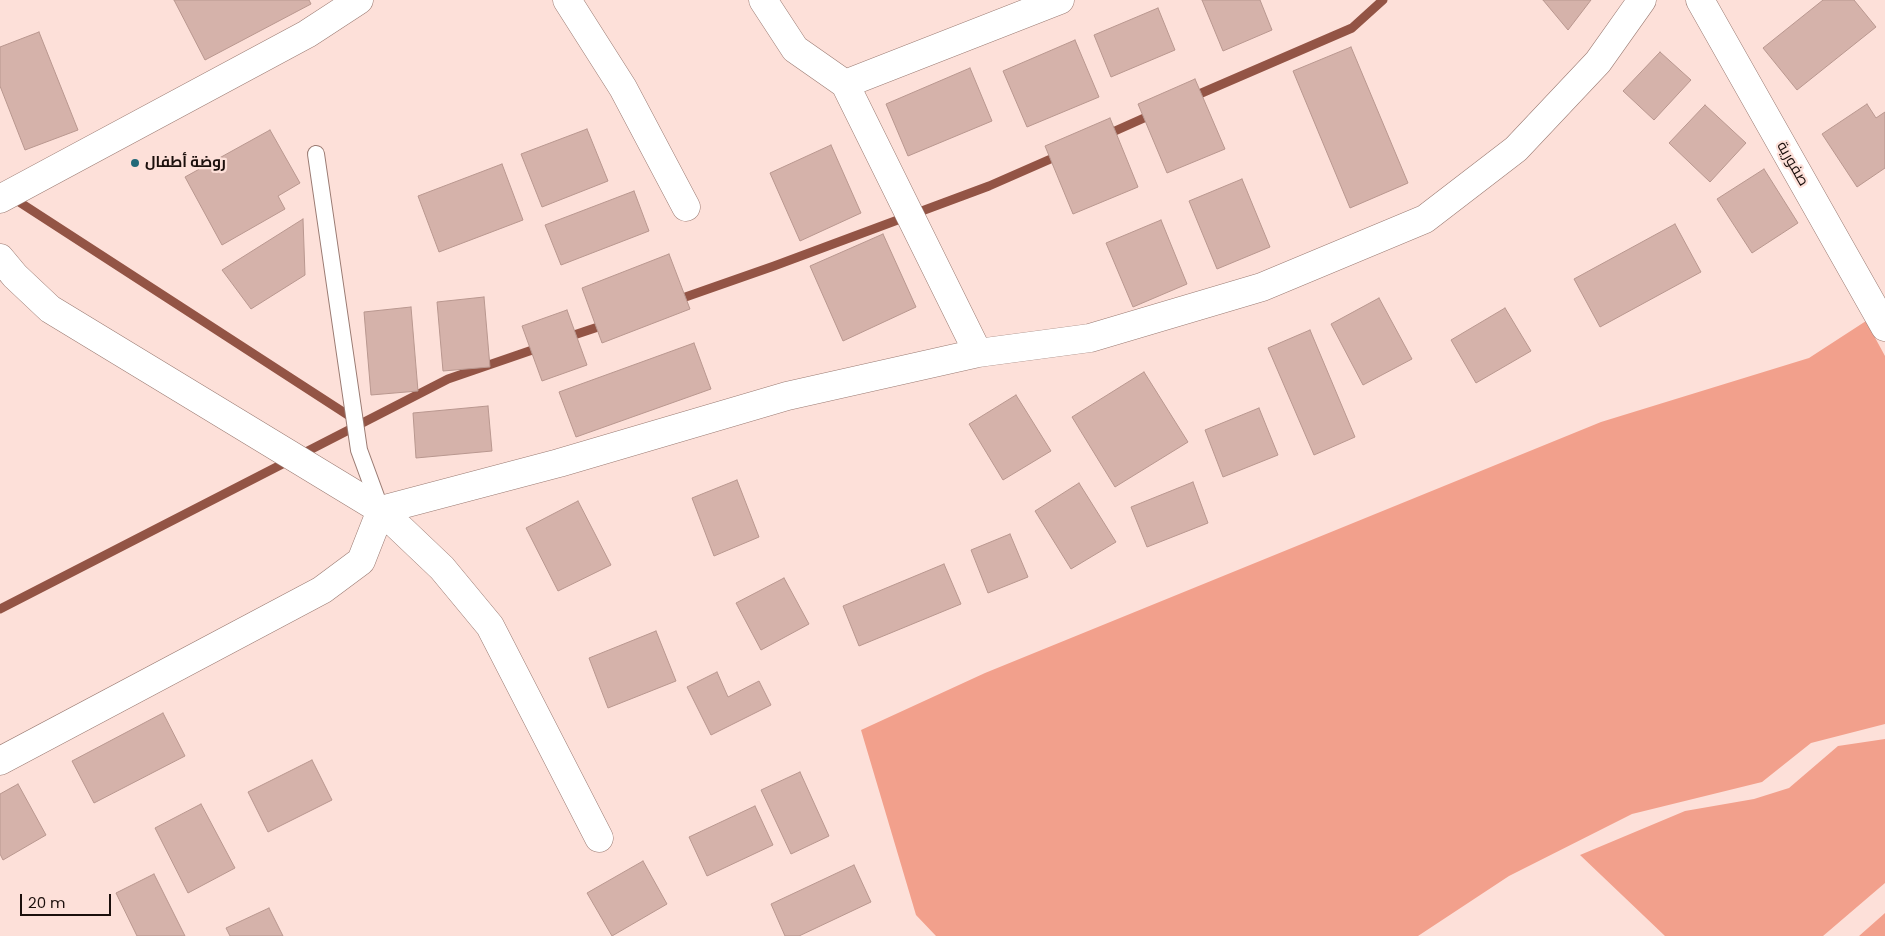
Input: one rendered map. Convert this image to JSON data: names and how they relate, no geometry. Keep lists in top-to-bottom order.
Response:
{
  "streets": {
    "street": ["صفورية"]
  },
  "places": ["روضة أطفال"],
  "scale_bar": "20 m"
}
